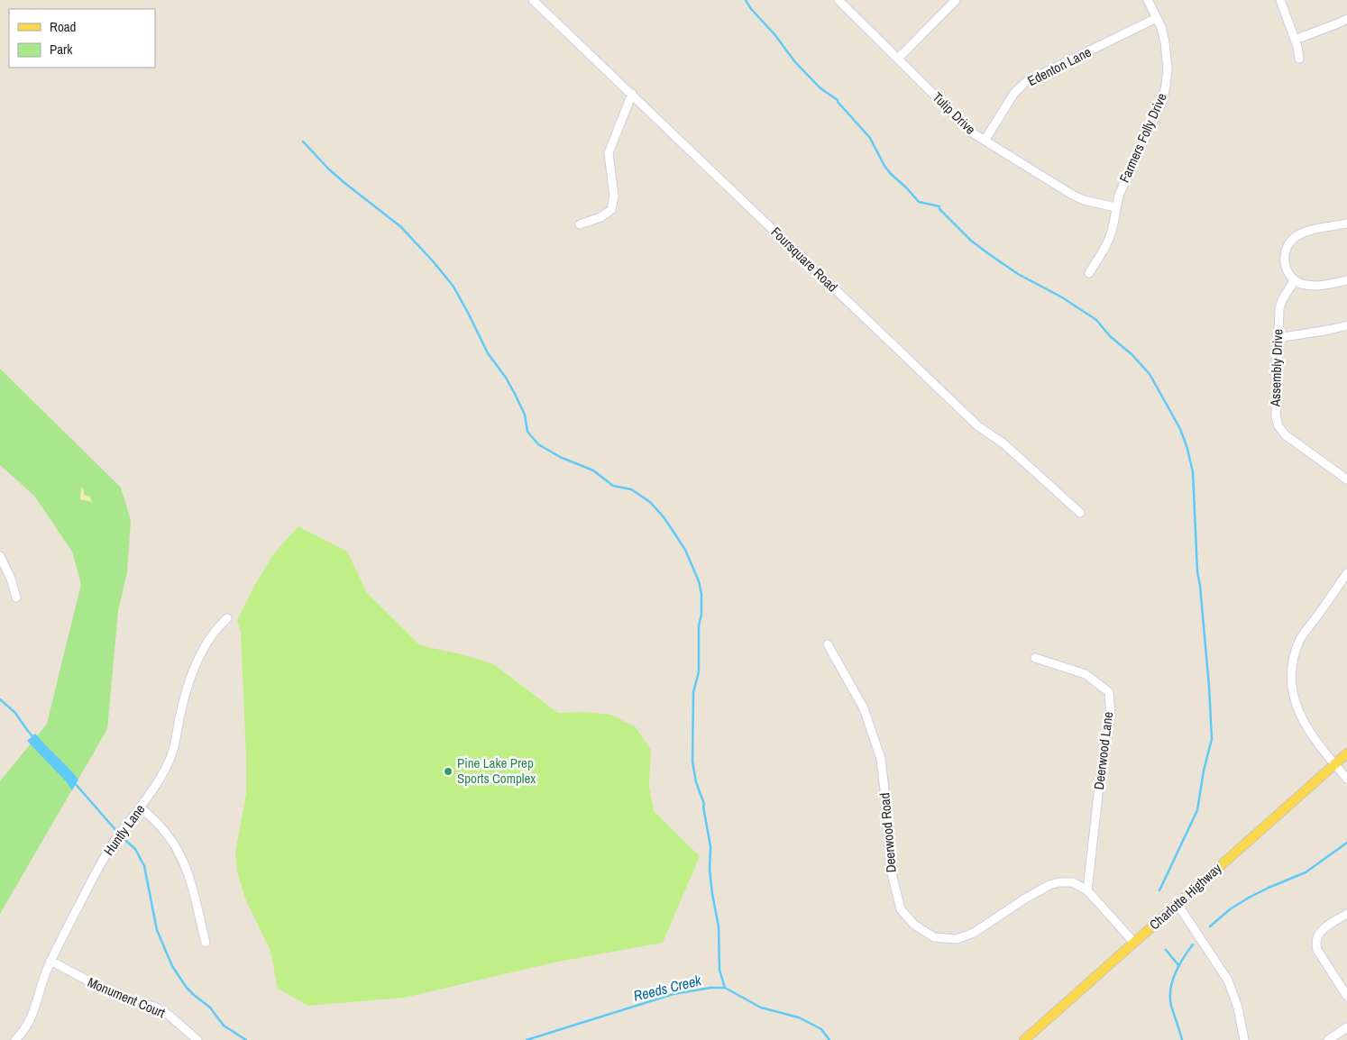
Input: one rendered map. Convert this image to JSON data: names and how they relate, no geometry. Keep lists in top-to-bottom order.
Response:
{
  "streets": {
    "main road": ["Charlotte Highway"],
    "street": [
      "Edenton Lane",
      "Tulip Drive",
      "Farmers Folly Drive",
      "Foursquare Road",
      "Assembly Drive",
      "Deerwood Lane",
      "Huntly Lane",
      "Deerwood Road",
      "Monument Court"
    ]
  },
  "crossings": [
    ["Edenton Lane", "Tulip Drive"],
    ["Edenton Lane", "Farmers Folly Drive"],
    ["Tulip Drive", "Farmers Folly Drive"],
    ["Deerwood Lane", "Deerwood Road"],
    ["Huntly Lane", "Monument Court"],
    ["Deerwood Road", "Charlotte Highway"]
  ],
  "water": ["Reeds Creek"],
  "places": ["Pine Lake Prep Sports Complex"],
  "legend": ["Road", "Park"]
}
